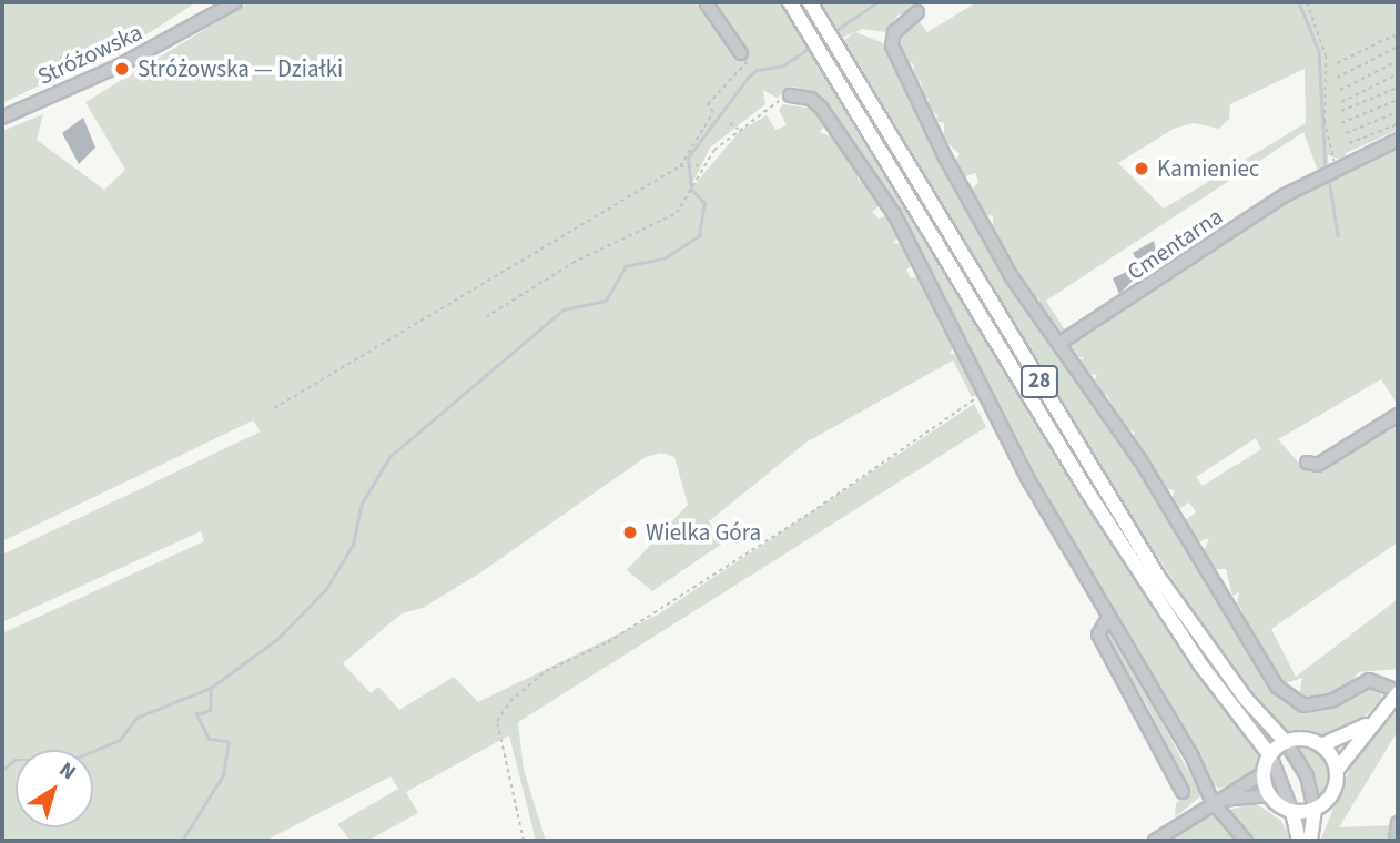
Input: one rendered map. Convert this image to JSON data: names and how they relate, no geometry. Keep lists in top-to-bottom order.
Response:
{
  "streets": {
    "main road": ["28"],
    "street": ["Stróżowska", "Cmentarna"]
  },
  "places": ["Stróżowska — Działki", "Kamieniec", "Wielka Góra"],
  "north": "top right"
}
